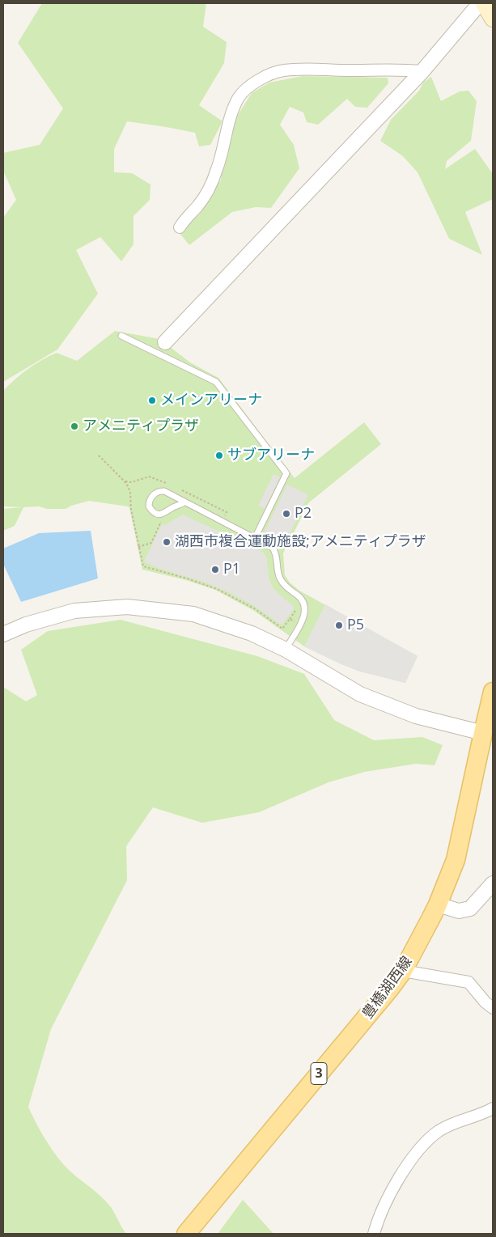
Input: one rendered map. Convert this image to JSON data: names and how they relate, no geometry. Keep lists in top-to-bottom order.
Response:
{
  "streets": {
    "main road": ["豊橋湖西線", "3"]
  },
  "places": [
    "メインアリーナ",
    "アメニティプラザ",
    "サブアリーナ",
    "P2",
    "湖西市複合運動施設;アメニティプラザ",
    "P1",
    "P5"
  ]
}
